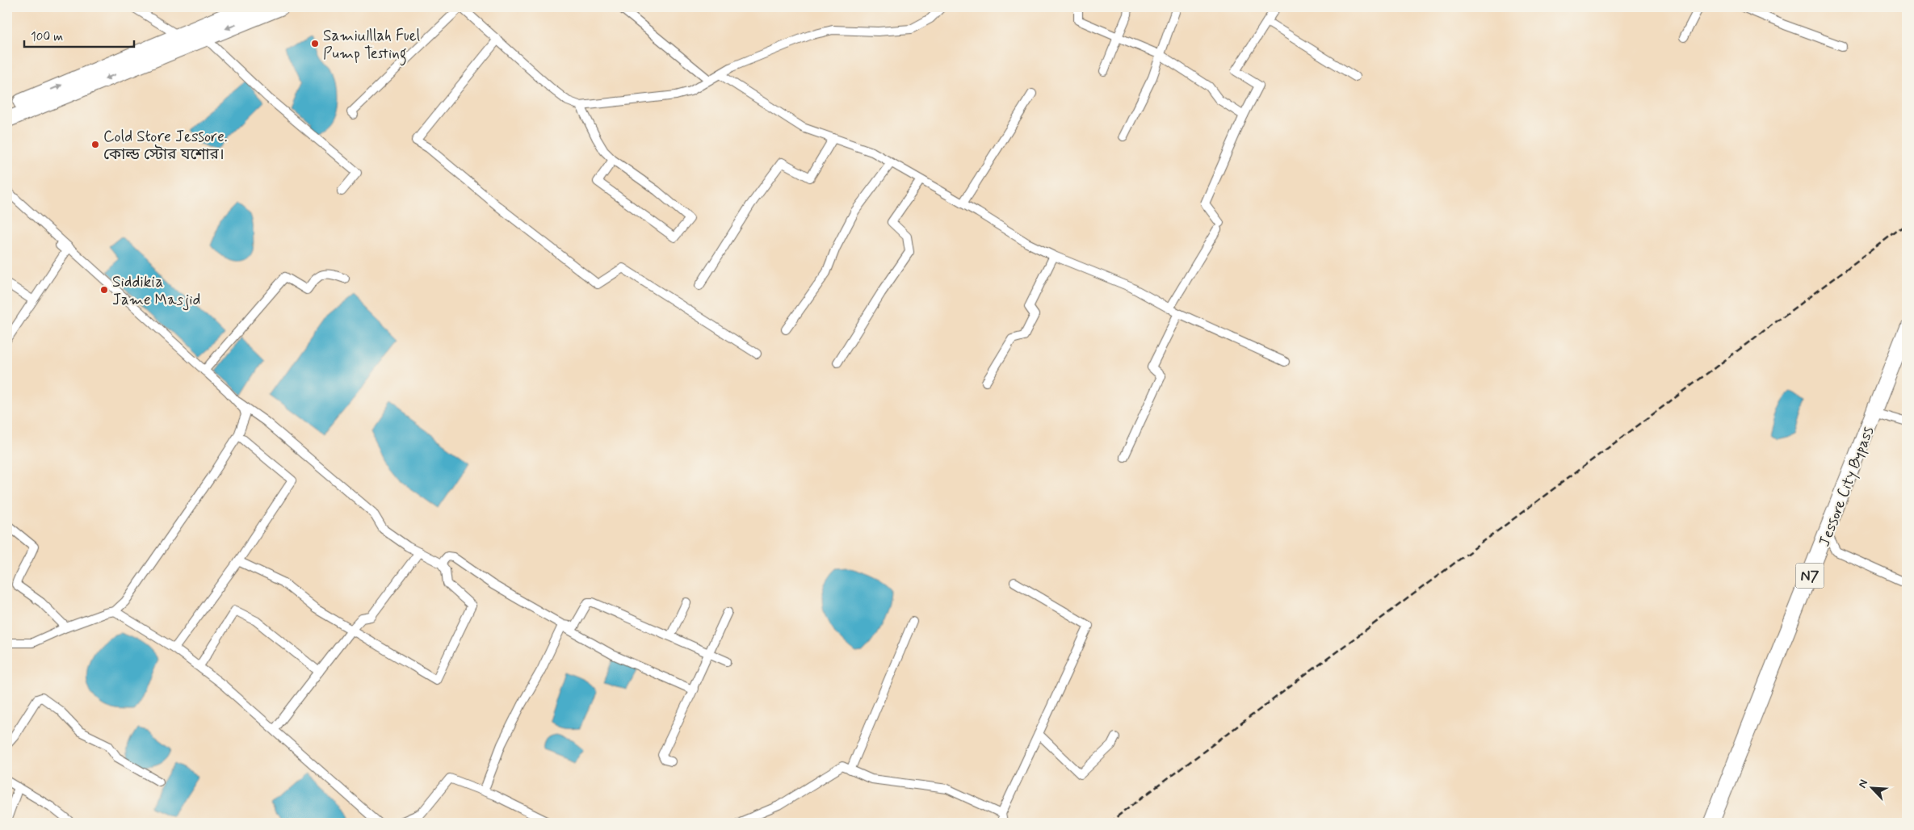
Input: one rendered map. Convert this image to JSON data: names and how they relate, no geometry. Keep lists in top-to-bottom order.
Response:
{
  "streets": {
    "highway": ["Jessore City Bypass", "N7"]
  },
  "places": ["Samiulllah Fuel Pump Testing", "Cold Store Jessore. কোল্ড স্টোর যশোর।", "Siddikia Jame Masjid"],
  "scale_bar": "100 m",
  "north": "top left"
}
